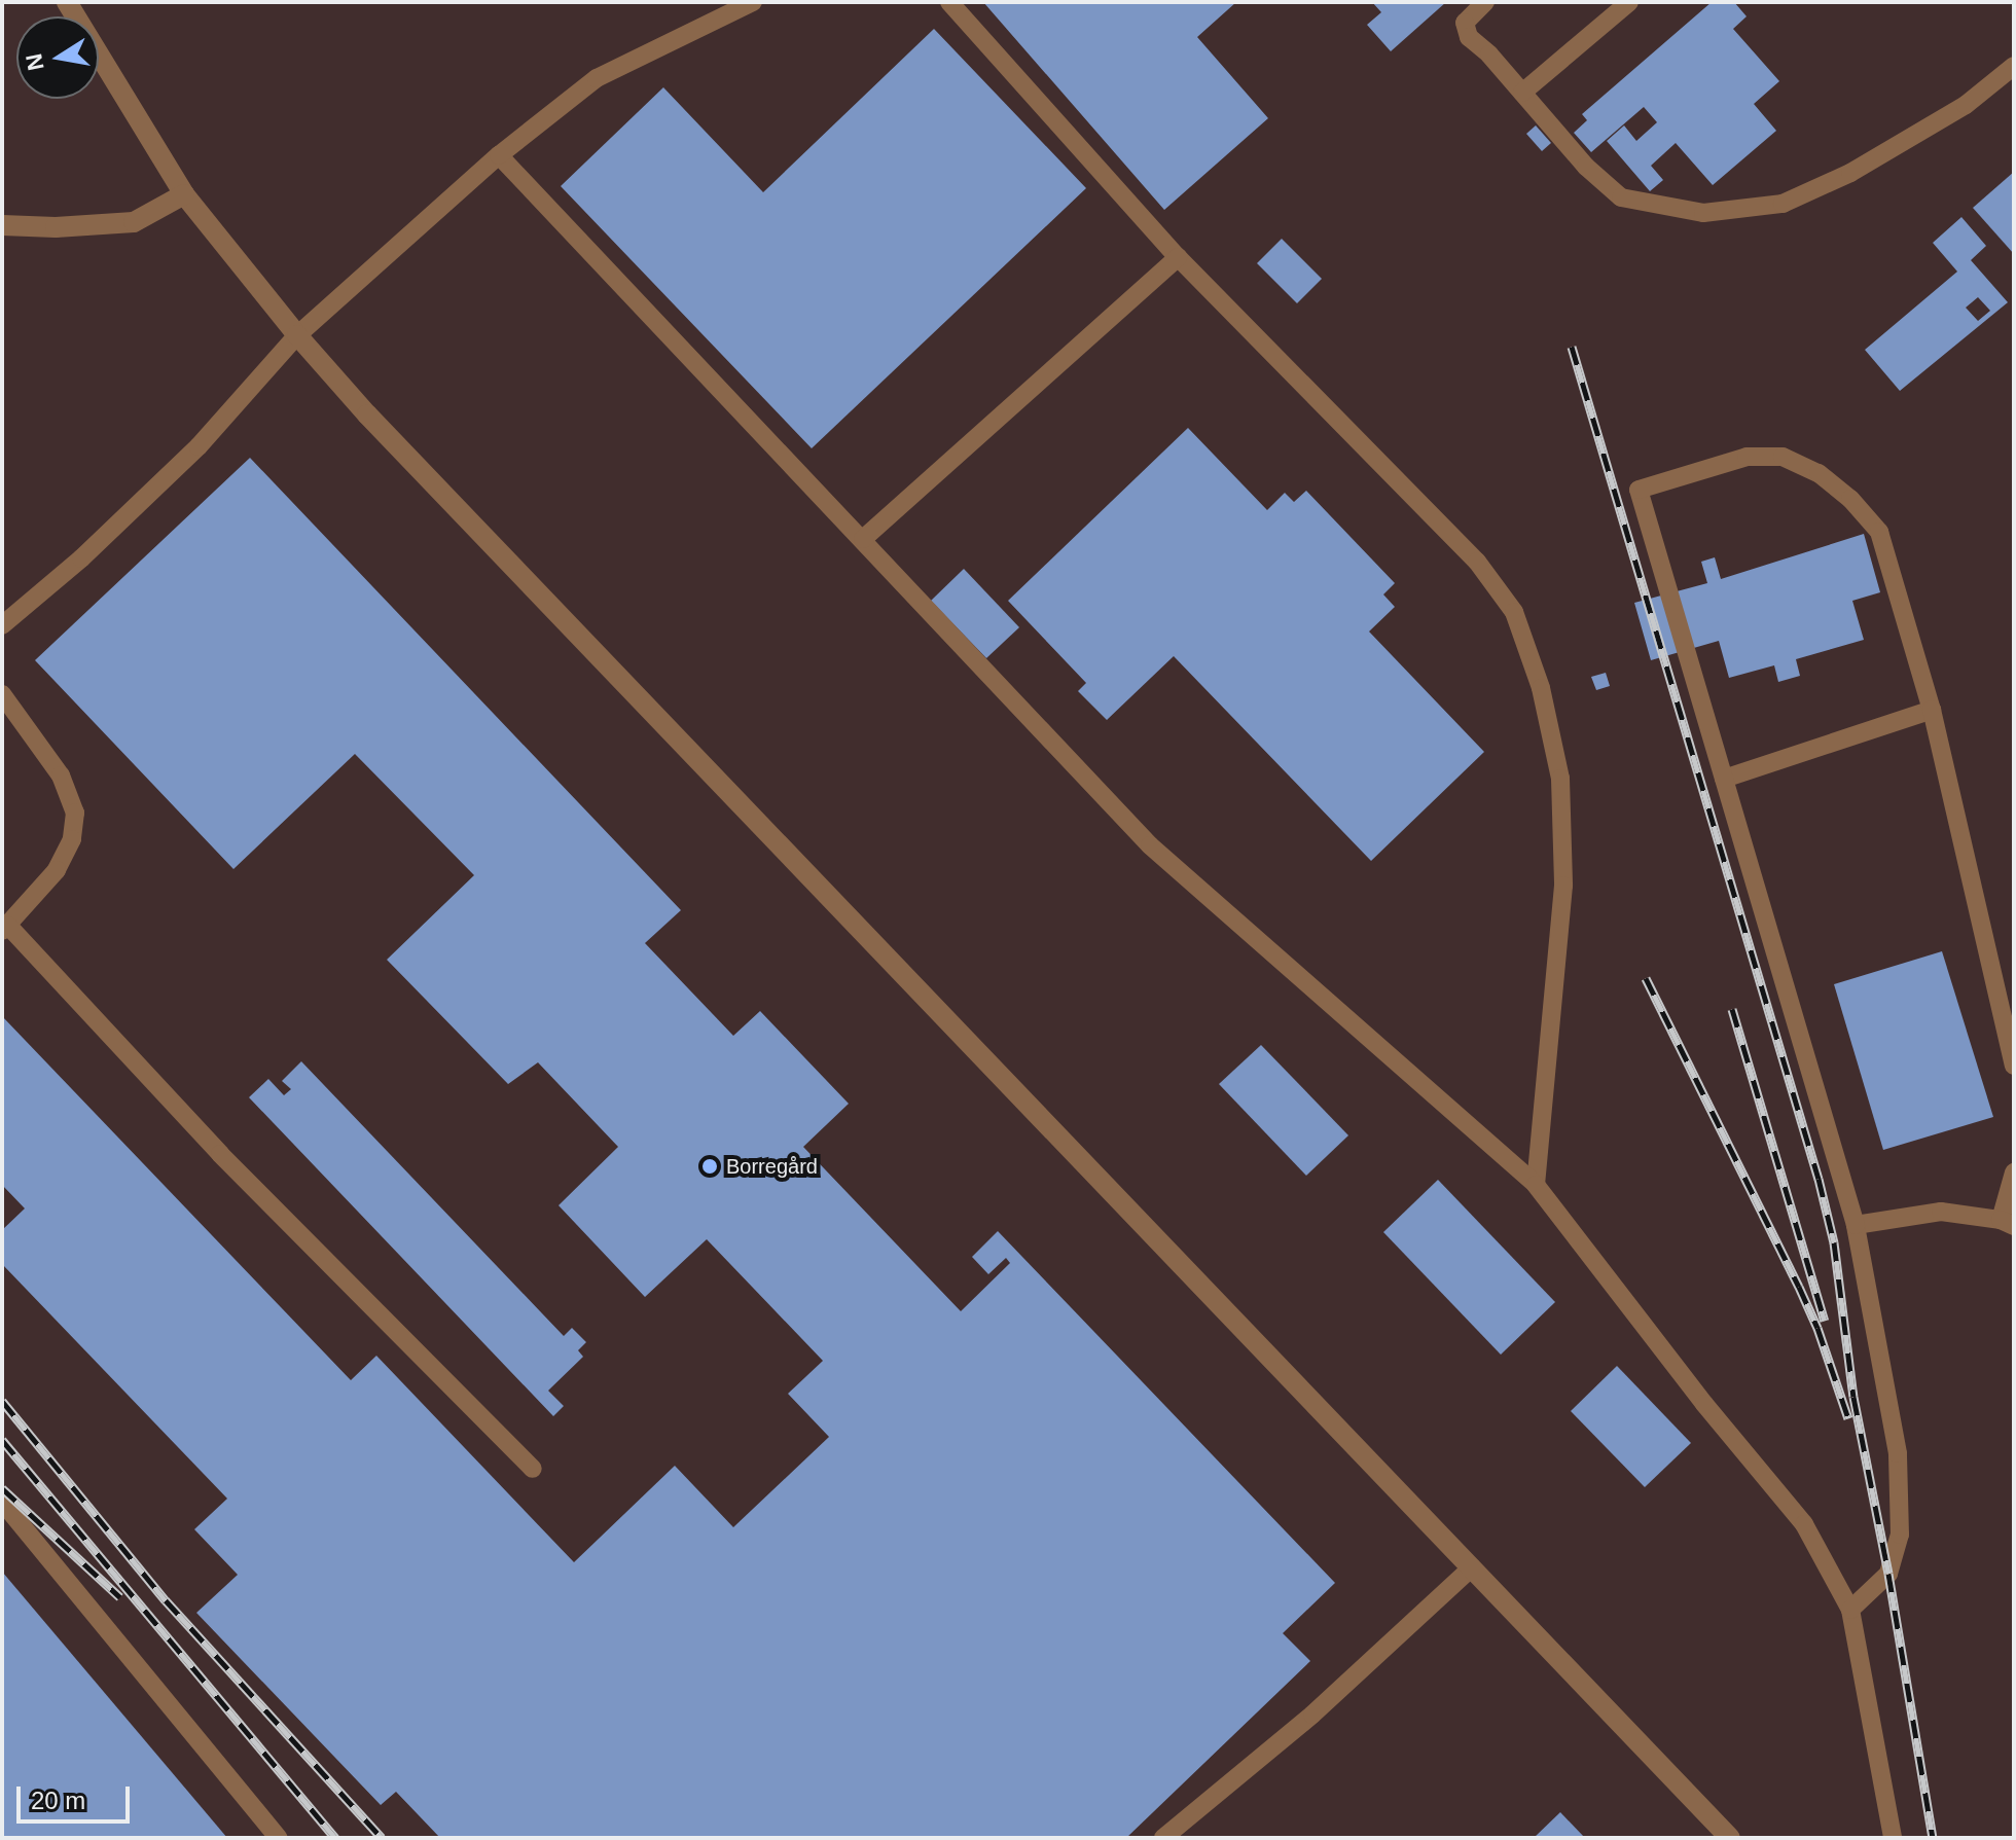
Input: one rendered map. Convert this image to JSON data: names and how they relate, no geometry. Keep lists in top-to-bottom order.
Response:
{
  "places": ["Borregård"],
  "scale_bar": "20 m",
  "north": "left"
}
